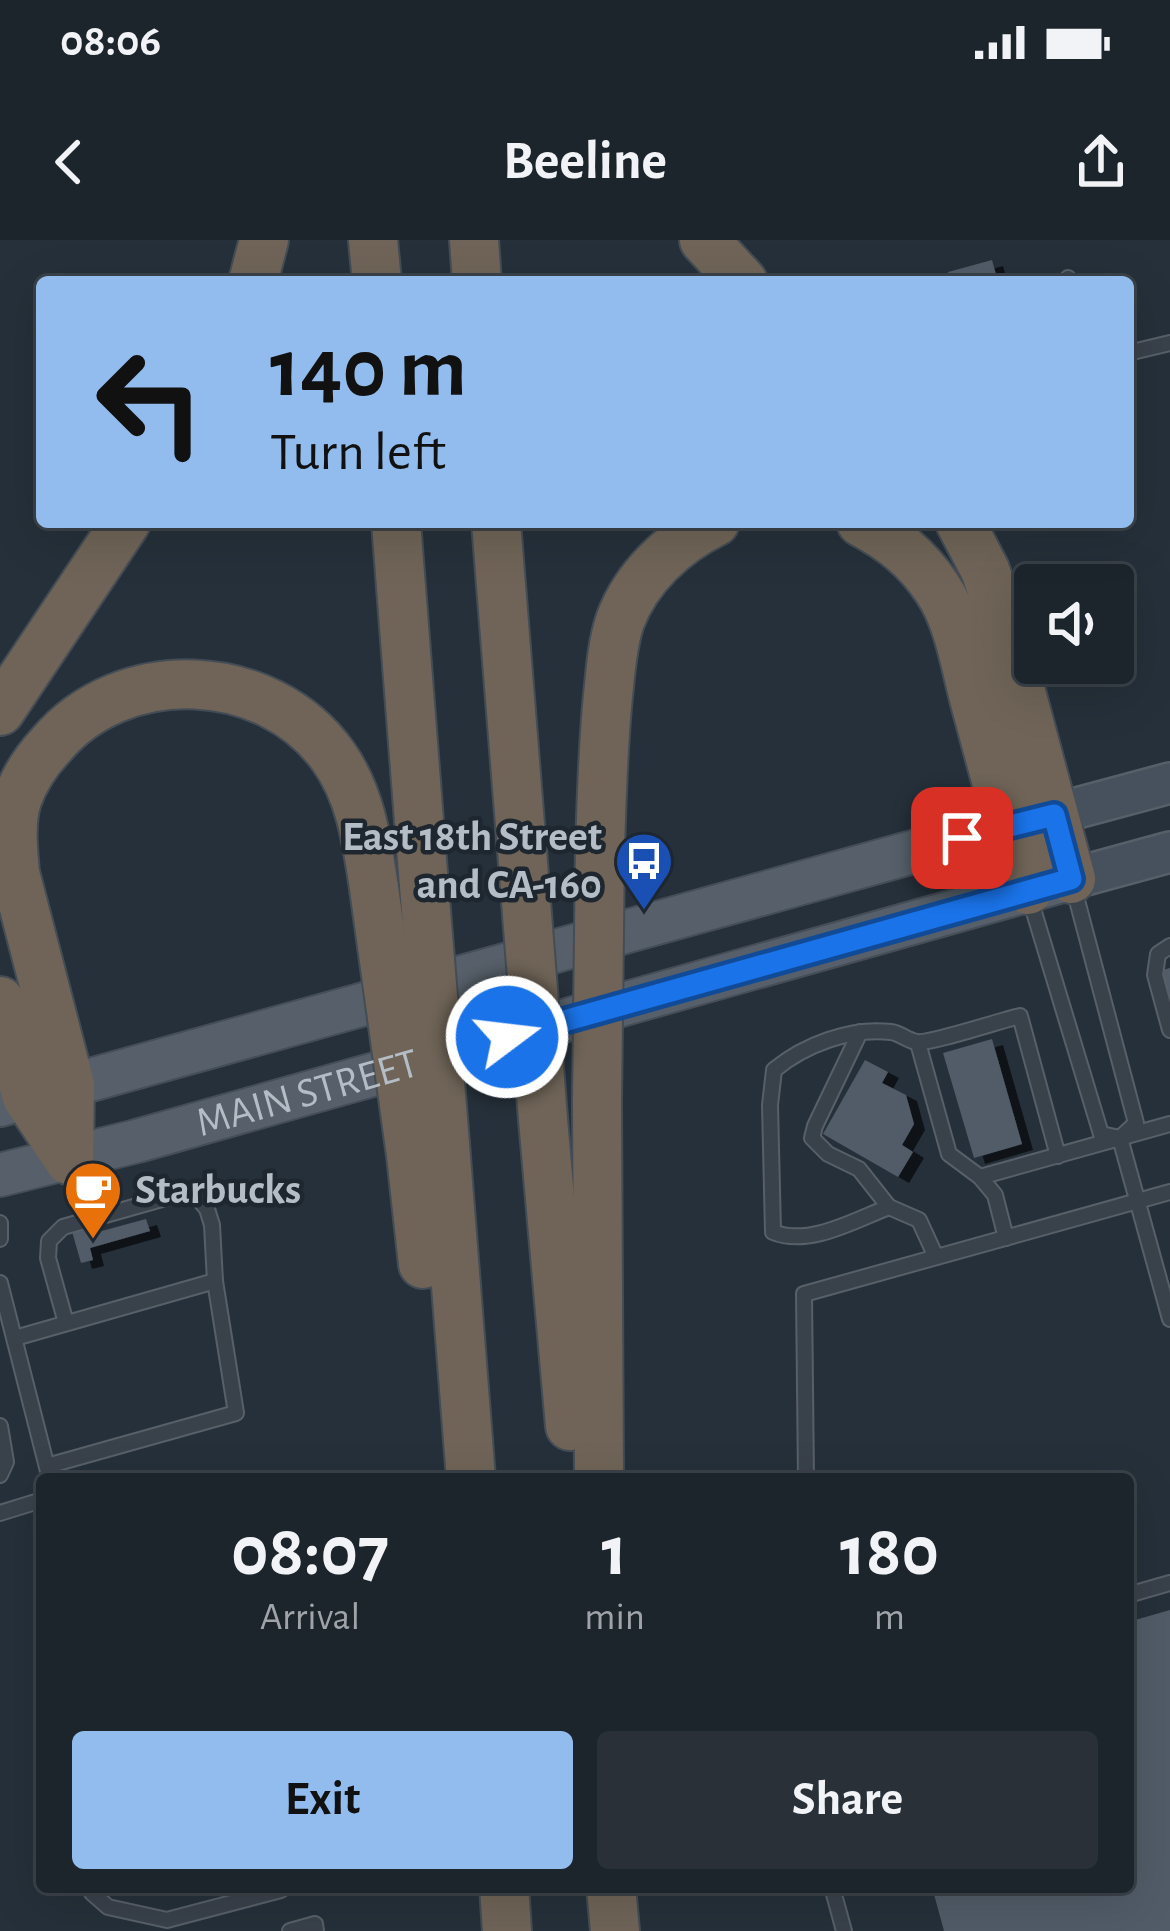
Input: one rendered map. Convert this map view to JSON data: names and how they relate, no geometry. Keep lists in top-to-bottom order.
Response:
{
  "streets": {
    "main road": ["MAIN STREET"]
  },
  "places": {
    "bus stop": ["East 18th Street and CA-160"],
    "cafe": ["Starbucks"]
  },
  "page": {
    "status": "08:06",
    "header": "Beeline",
    "turn": ["140 m", "Turn left"],
    "eta": [
      "08:07",
      "Arrival",
      "1",
      "min",
      "180",
      "m"
    ],
    "buttons": ["Exit", "Share"]
  }
}
